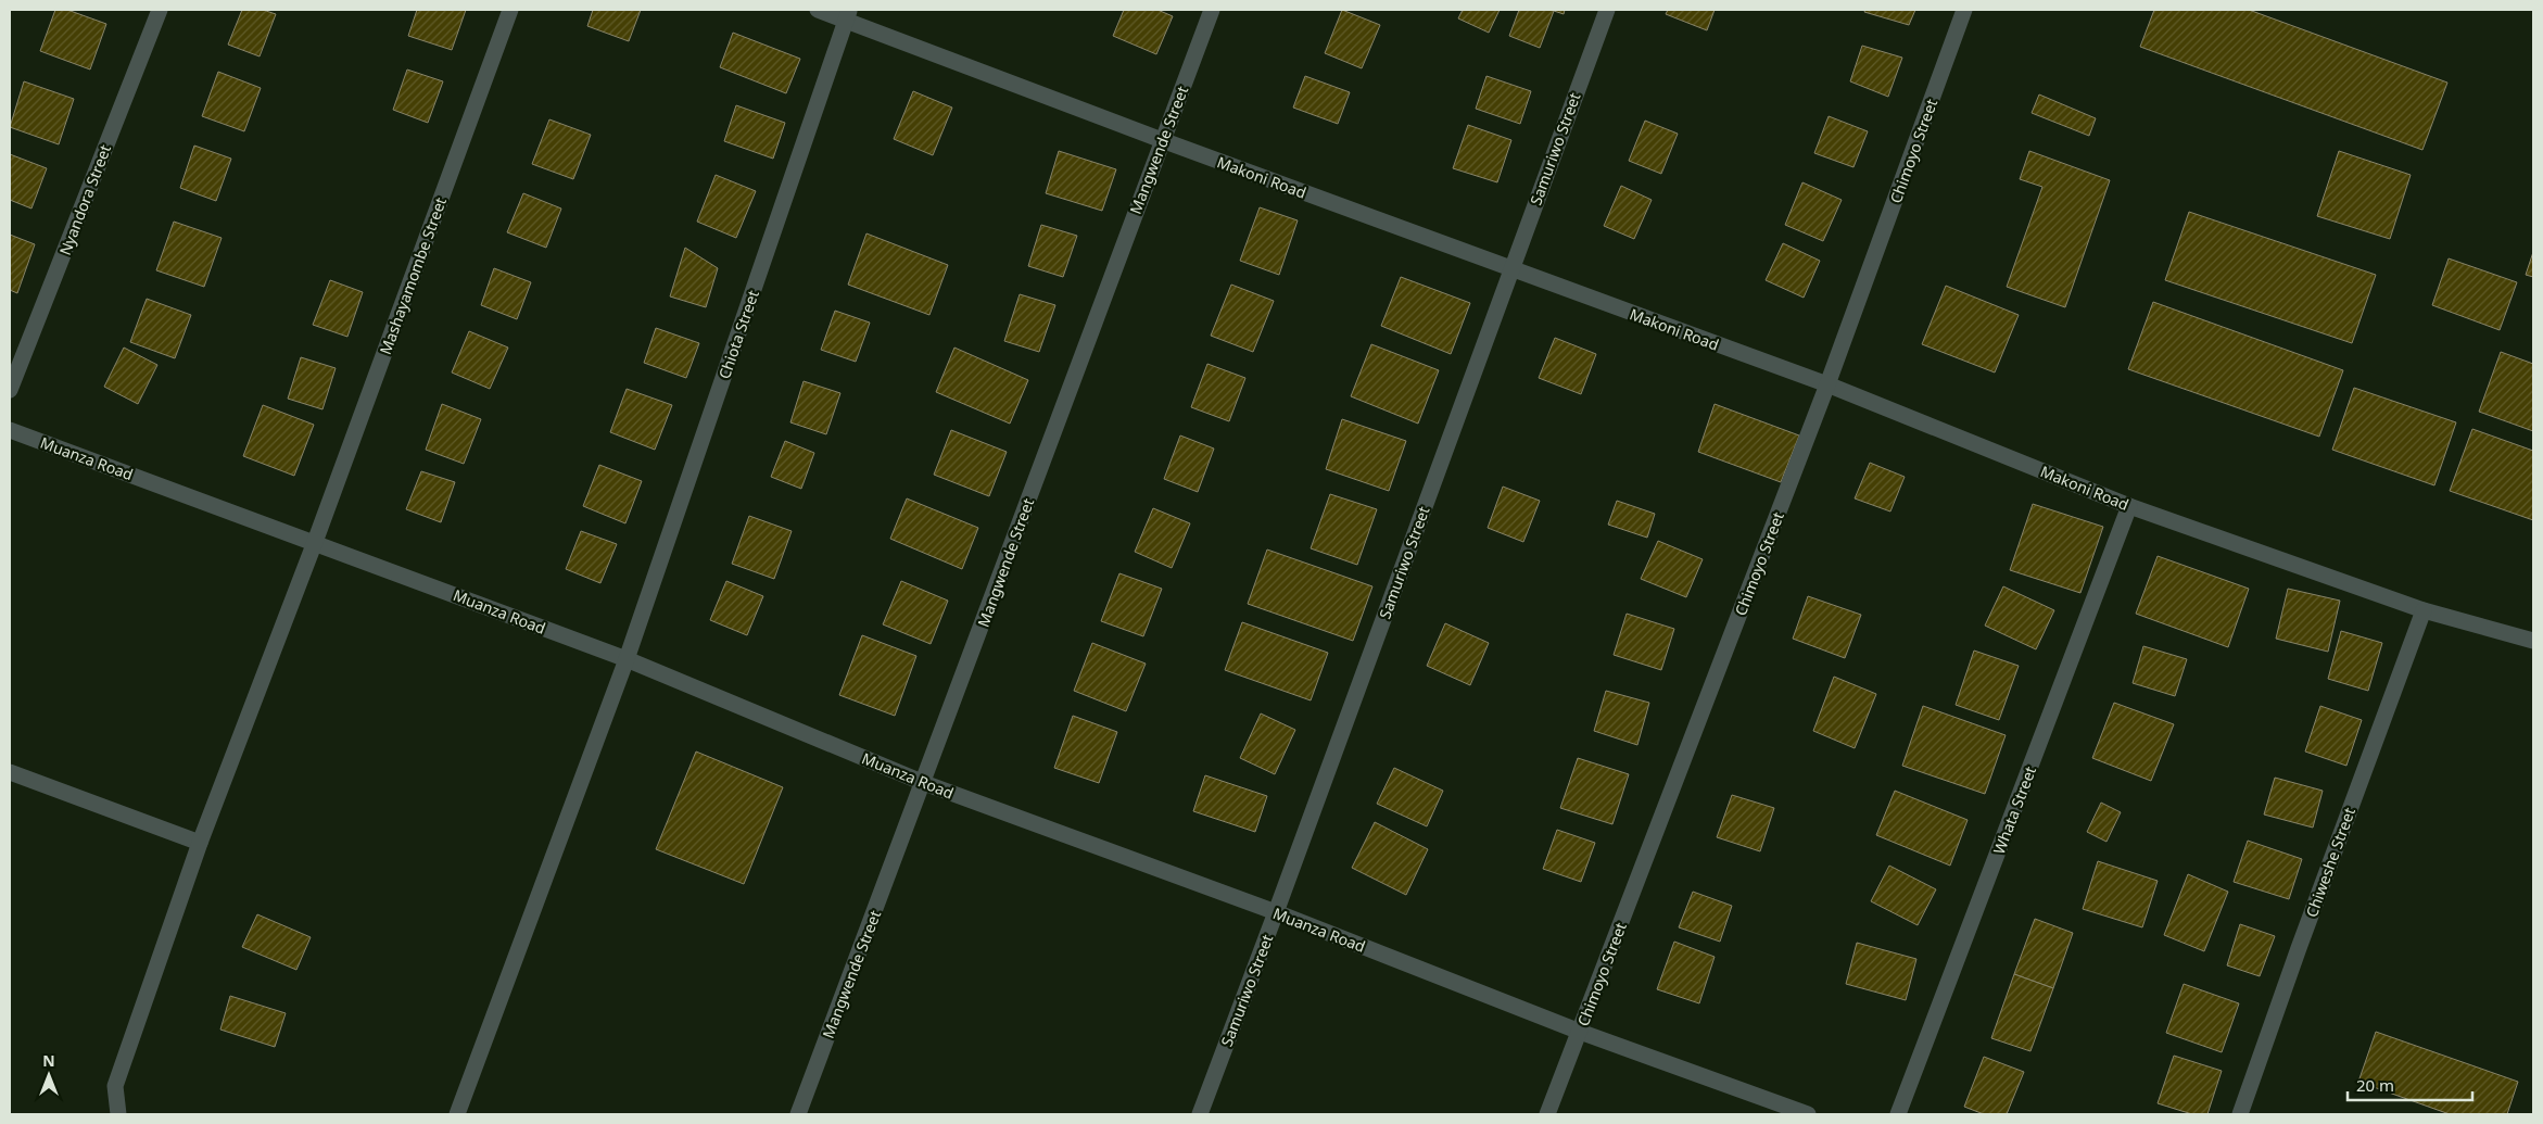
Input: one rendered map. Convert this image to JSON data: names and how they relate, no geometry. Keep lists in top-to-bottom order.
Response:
{
  "streets": {
    "street": [
      "Samuriwo Street",
      "Mangwende Street",
      "Chimoyo Street",
      "Makoni Road",
      "Nyandora Street",
      "Mashayamombe Street",
      "Chiota Street",
      "Muanza Road",
      "Whata Street",
      "Chiweshe Street"
    ]
  },
  "crossings": [
    ["Samuriwo Street", "Makoni Road"],
    ["Samuriwo Street", "Muanza Road"],
    ["Mangwende Street", "Makoni Road"],
    ["Mangwende Street", "Muanza Road"],
    ["Chimoyo Street", "Makoni Road"],
    ["Chimoyo Street", "Muanza Road"],
    ["Makoni Road", "Chiota Street"],
    ["Makoni Road", "Whata Street"],
    ["Makoni Road", "Chiweshe Street"],
    ["Mashayamombe Street", "Muanza Road"],
    ["Chiota Street", "Muanza Road"]
  ],
  "scale_bar": "20 m",
  "north": "top"
}
